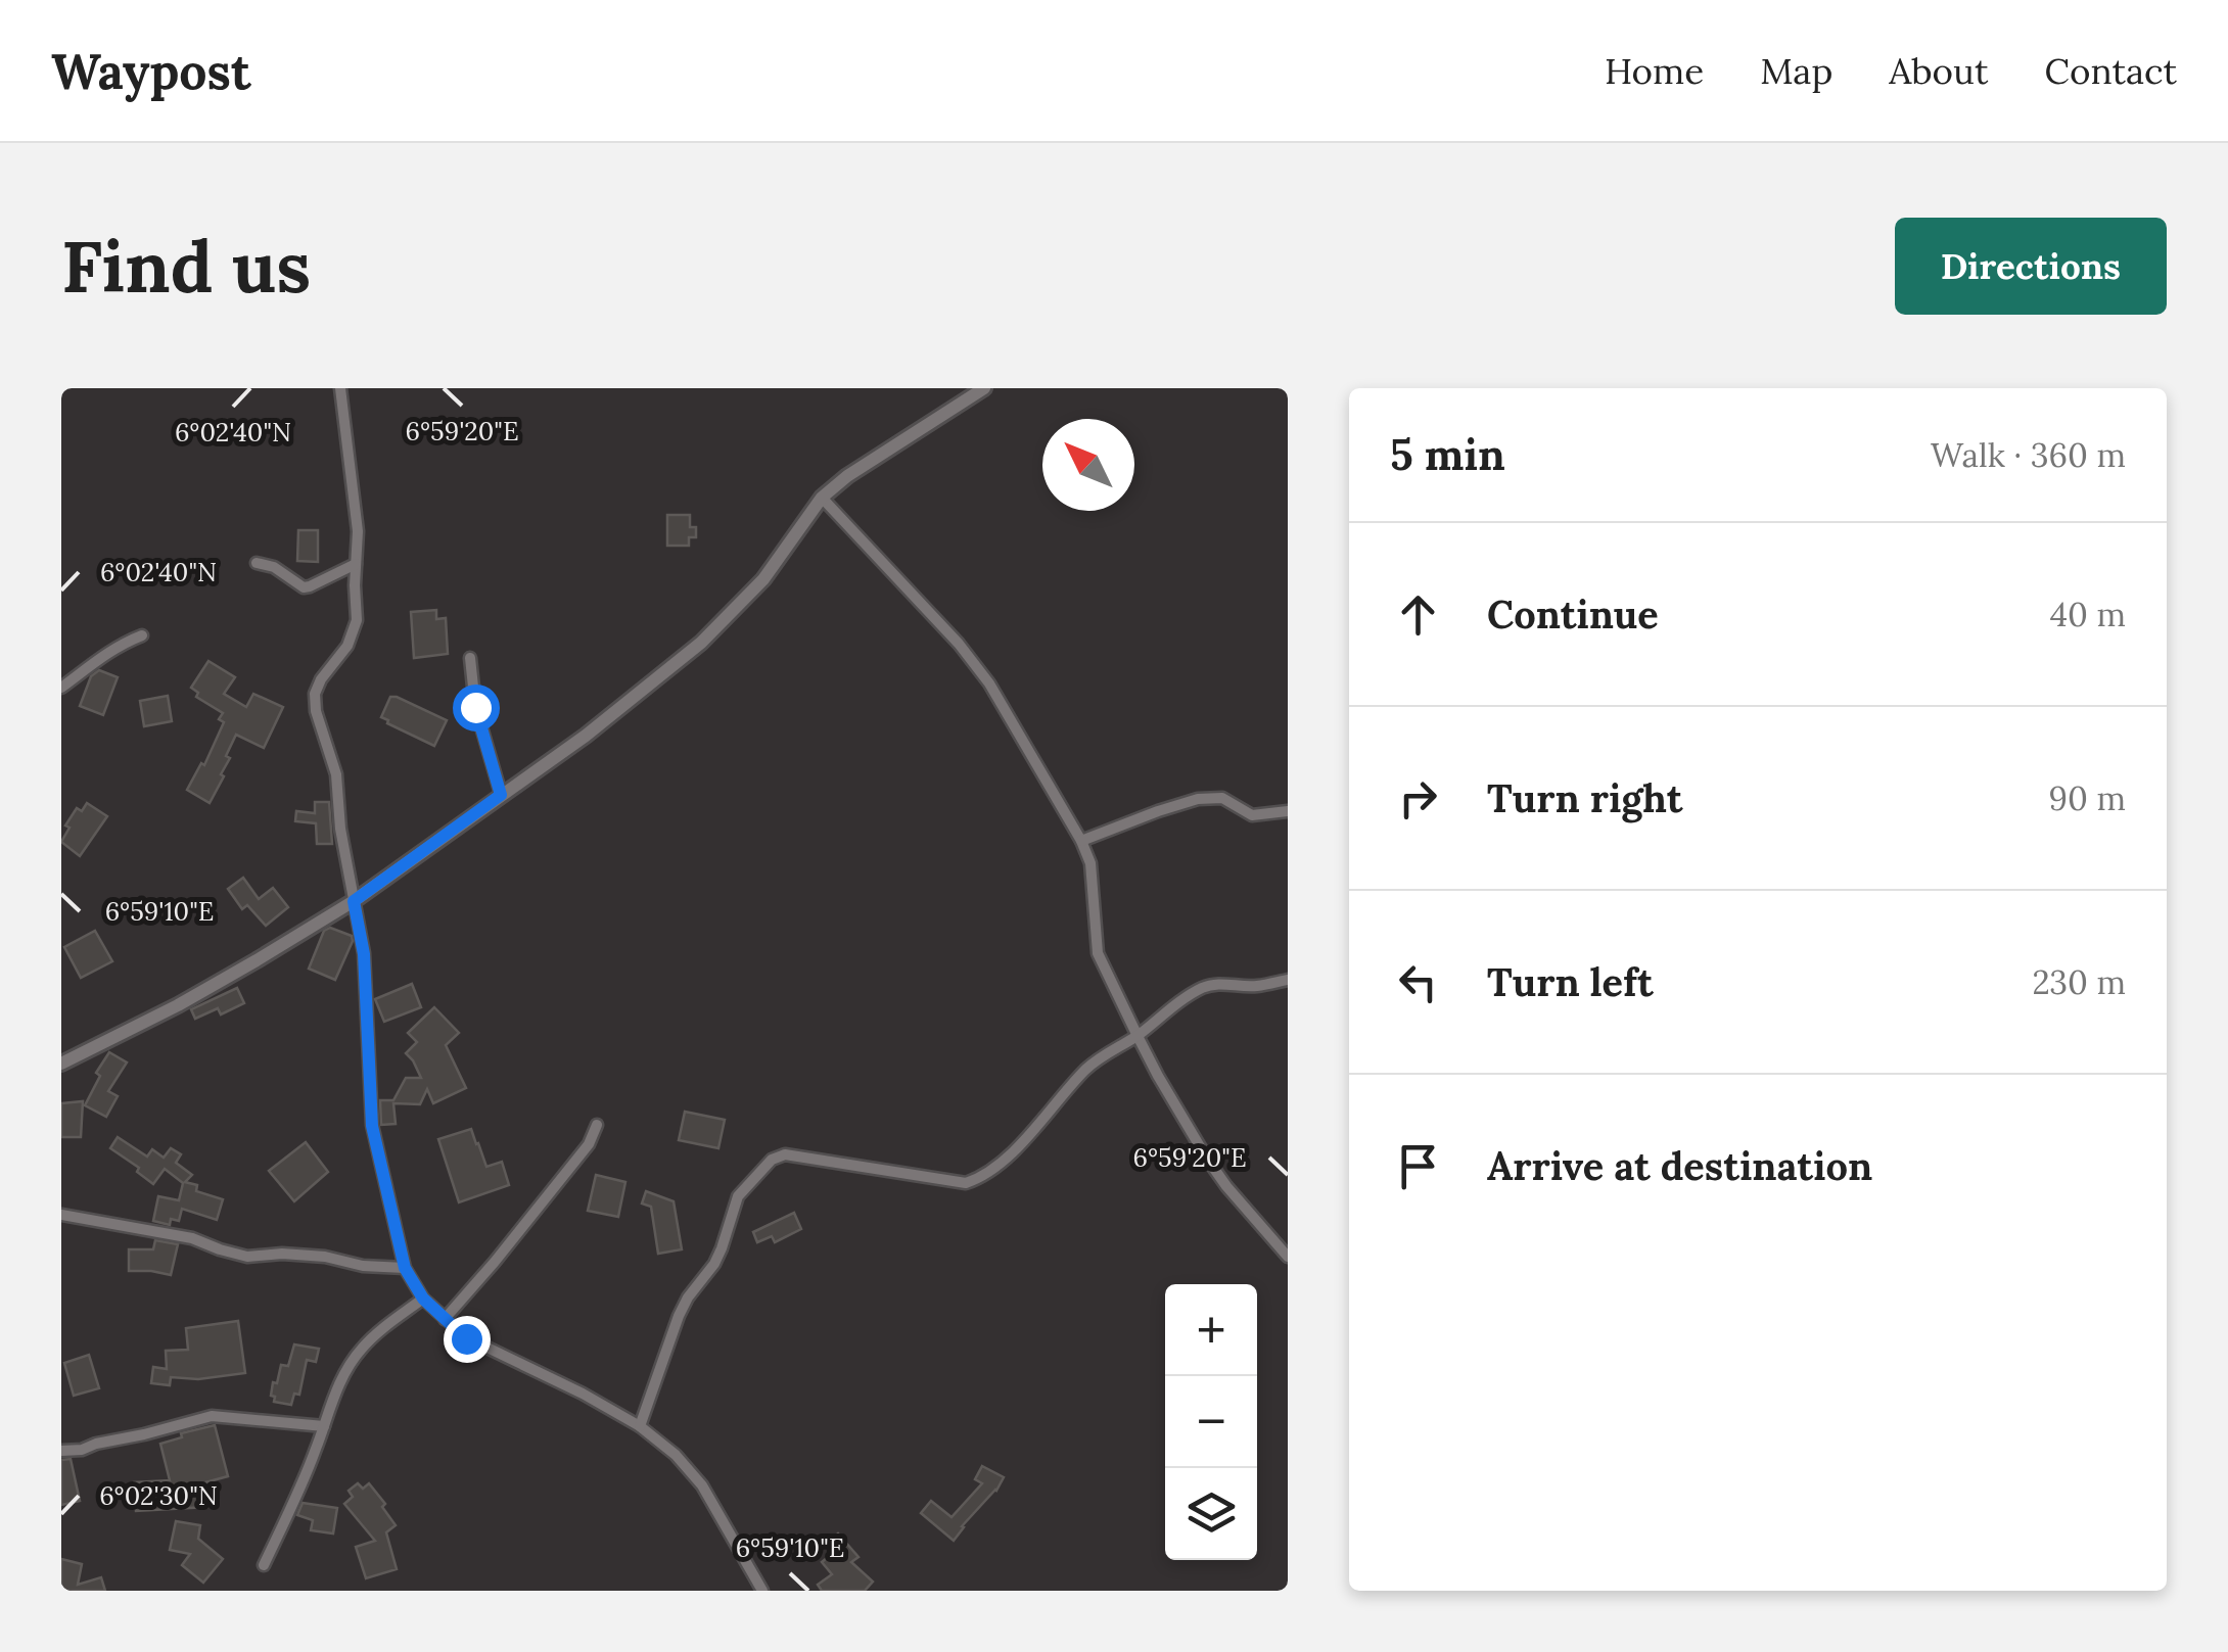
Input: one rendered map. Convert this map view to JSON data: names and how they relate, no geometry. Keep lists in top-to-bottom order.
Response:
{
  "north": "top left",
  "page": {
    "header": "Waypost",
    "nav": [
      "Home",
      "Map",
      "About",
      "Contact"
    ],
    "buttons": "Directions",
    "title": "Find us",
    "heading": ["5 min", "Walk · 360 m"],
    "list": [
      ["Continue", "40 m"],
      ["Turn right", "90 m"],
      ["Turn left", "230 m"],
      "Arrive at destination"
    ],
    "map_buttons": ["+", "−"]
  },
  "coordinates": [
    "6°59'20\"E",
    "6°02'40\"N",
    "6°59'10\"E",
    "6°02'30\"N"
  ]
}
